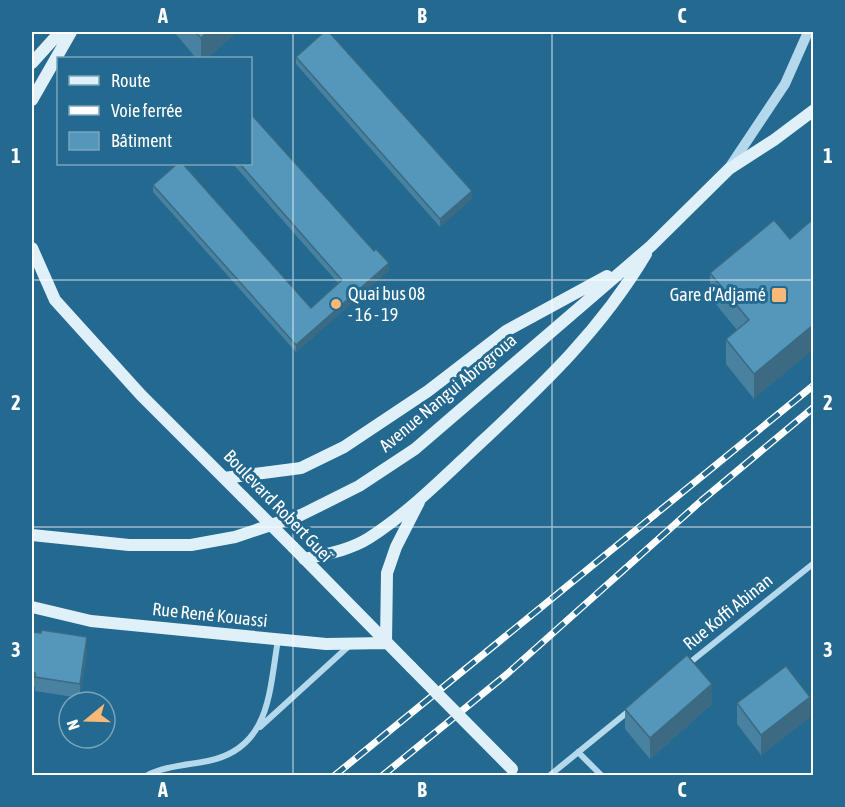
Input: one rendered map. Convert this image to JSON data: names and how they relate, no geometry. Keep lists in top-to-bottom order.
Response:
{
  "streets": {
    "main road": ["Avenue Nangui Abrogroua", "Boulevard Robert Gueï", "Rue René Kouassi"],
    "street": ["Rue Koffi Abinan"]
  },
  "crossings": [
    ["Boulevard Robert Gueï", "Rue René Kouassi"]
  ],
  "places": {
    "transit": ["Gare d’Adjamé"],
    "other": ["Quai bus 08 - 16 - 19"]
  },
  "legend": ["Route", "Voie ferrée", "Bâtiment"],
  "north": "left",
  "grid": {
    "columns": ["A", "B", "C"],
    "rows": ["1", "2", "3"]
  }
}
